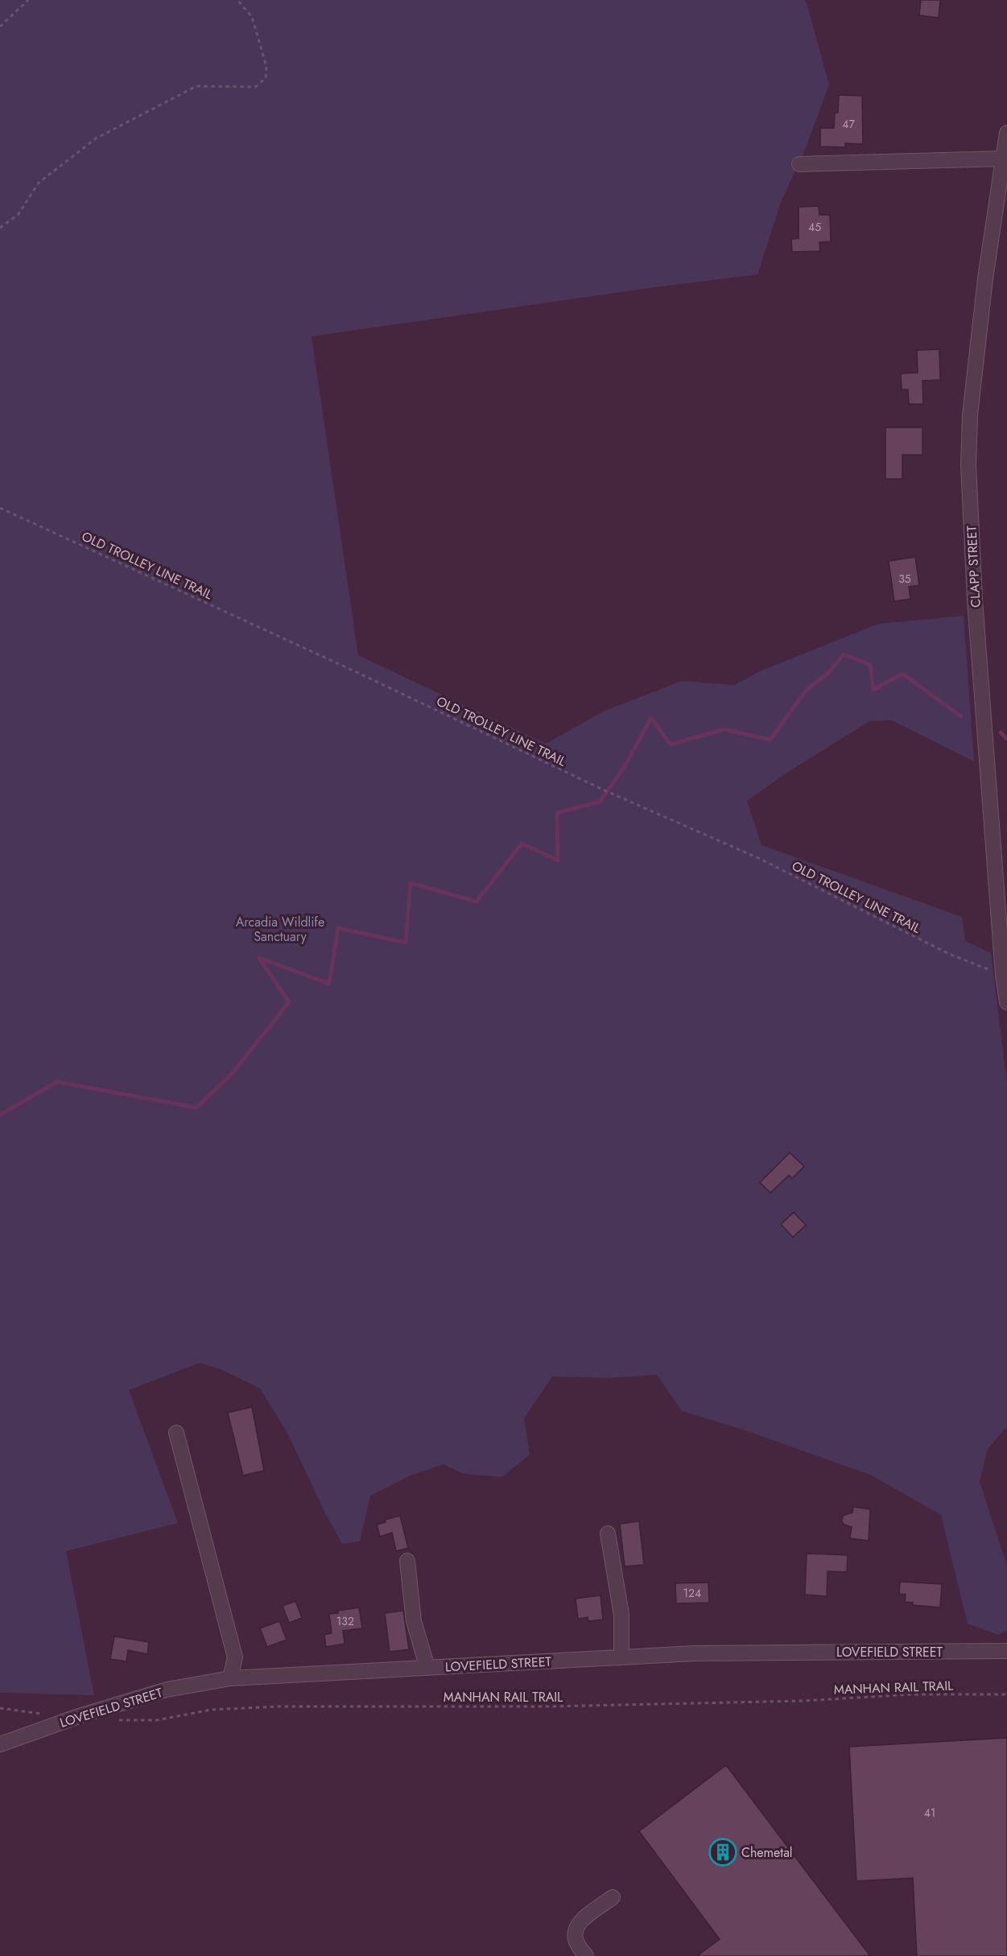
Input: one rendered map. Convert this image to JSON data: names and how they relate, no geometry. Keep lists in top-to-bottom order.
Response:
{
  "streets": {
    "street": ["CLAPP STREET", "LOVEFIELD STREET"],
    "path": ["OLD TROLLEY LINE TRAIL", "MANHAN RAIL TRAIL"]
  },
  "parks": ["Arcadia Wildlife Sanctuary"],
  "places": {
    "building": ["Chemetal"]
  },
  "house_numbers": [
    "47",
    "45",
    "35",
    "124",
    "132",
    "41"
  ]
}
